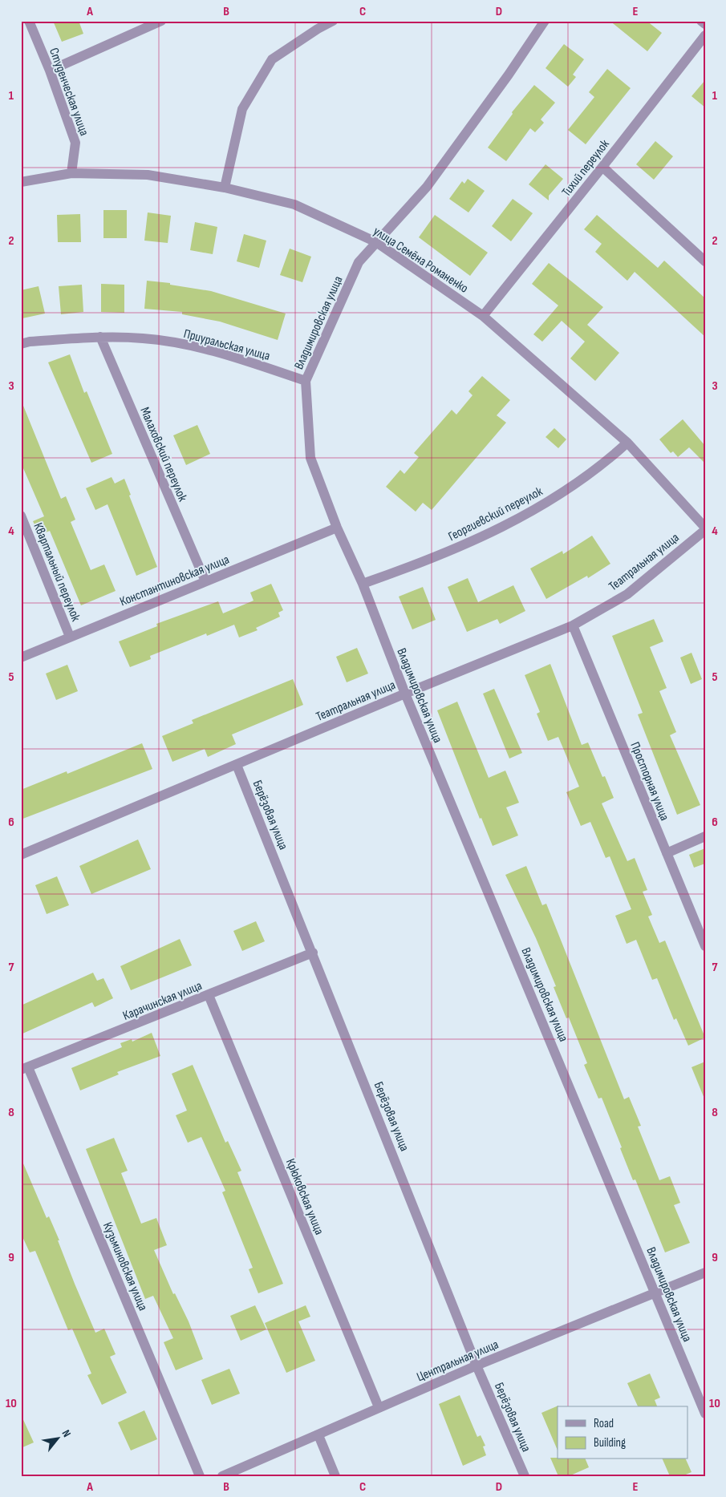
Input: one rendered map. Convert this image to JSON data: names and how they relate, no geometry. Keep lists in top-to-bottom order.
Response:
{
  "streets": {
    "street": [
      "Студенческая улица",
      "Тихий переулок",
      "улица Семёна Романенко",
      "Владимировская улица",
      "Приуральская улица",
      "Малаховский переулок",
      "Георгиевский переулок",
      "Театральная улица",
      "Квартальный переулок",
      "Константиновская улица",
      "Просторная улица",
      "Берёзовая улица",
      "Карачинская улица",
      "Крюковская улица",
      "Кузьминовская улица",
      "Центральная улица"
    ]
  },
  "crossings": [
    ["Студенческая улица", "улица Семёна Романенко"],
    ["Тихий переулок", "улица Семёна Романенко"],
    ["улица Семёна Романенко", "Владимировская улица"],
    ["улица Семёна Романенко", "Георгиевский переулок"],
    ["улица Семёна Романенко", "Театральная улица"],
    ["Владимировская улица", "Приуральская улица"],
    ["Владимировская улица", "Георгиевский переулок"],
    ["Владимировская улица", "Театральная улица"],
    ["Владимировская улица", "Константиновская улица"],
    ["Владимировская улица", "Центральная улица"],
    ["Приуральская улица", "Малаховский переулок"],
    ["Малаховский переулок", "Константиновская улица"],
    ["Театральная улица", "Просторная улица"],
    ["Театральная улица", "Берёзовая улица"],
    ["Квартальный переулок", "Константиновская улица"],
    ["Берёзовая улица", "Карачинская улица"],
    ["Берёзовая улица", "Центральная улица"],
    ["Карачинская улица", "Крюковская улица"],
    ["Карачинская улица", "Кузьминовская улица"],
    ["Крюковская улица", "Центральная улица"]
  ],
  "legend": ["Road", "Building"],
  "north": "top right",
  "grid": {
    "columns": [
      "A",
      "B",
      "C",
      "D",
      "E"
    ],
    "rows": [
      "1",
      "2",
      "3",
      "4",
      "5",
      "6",
      "7",
      "8",
      "9",
      "10"
    ]
  }
}
